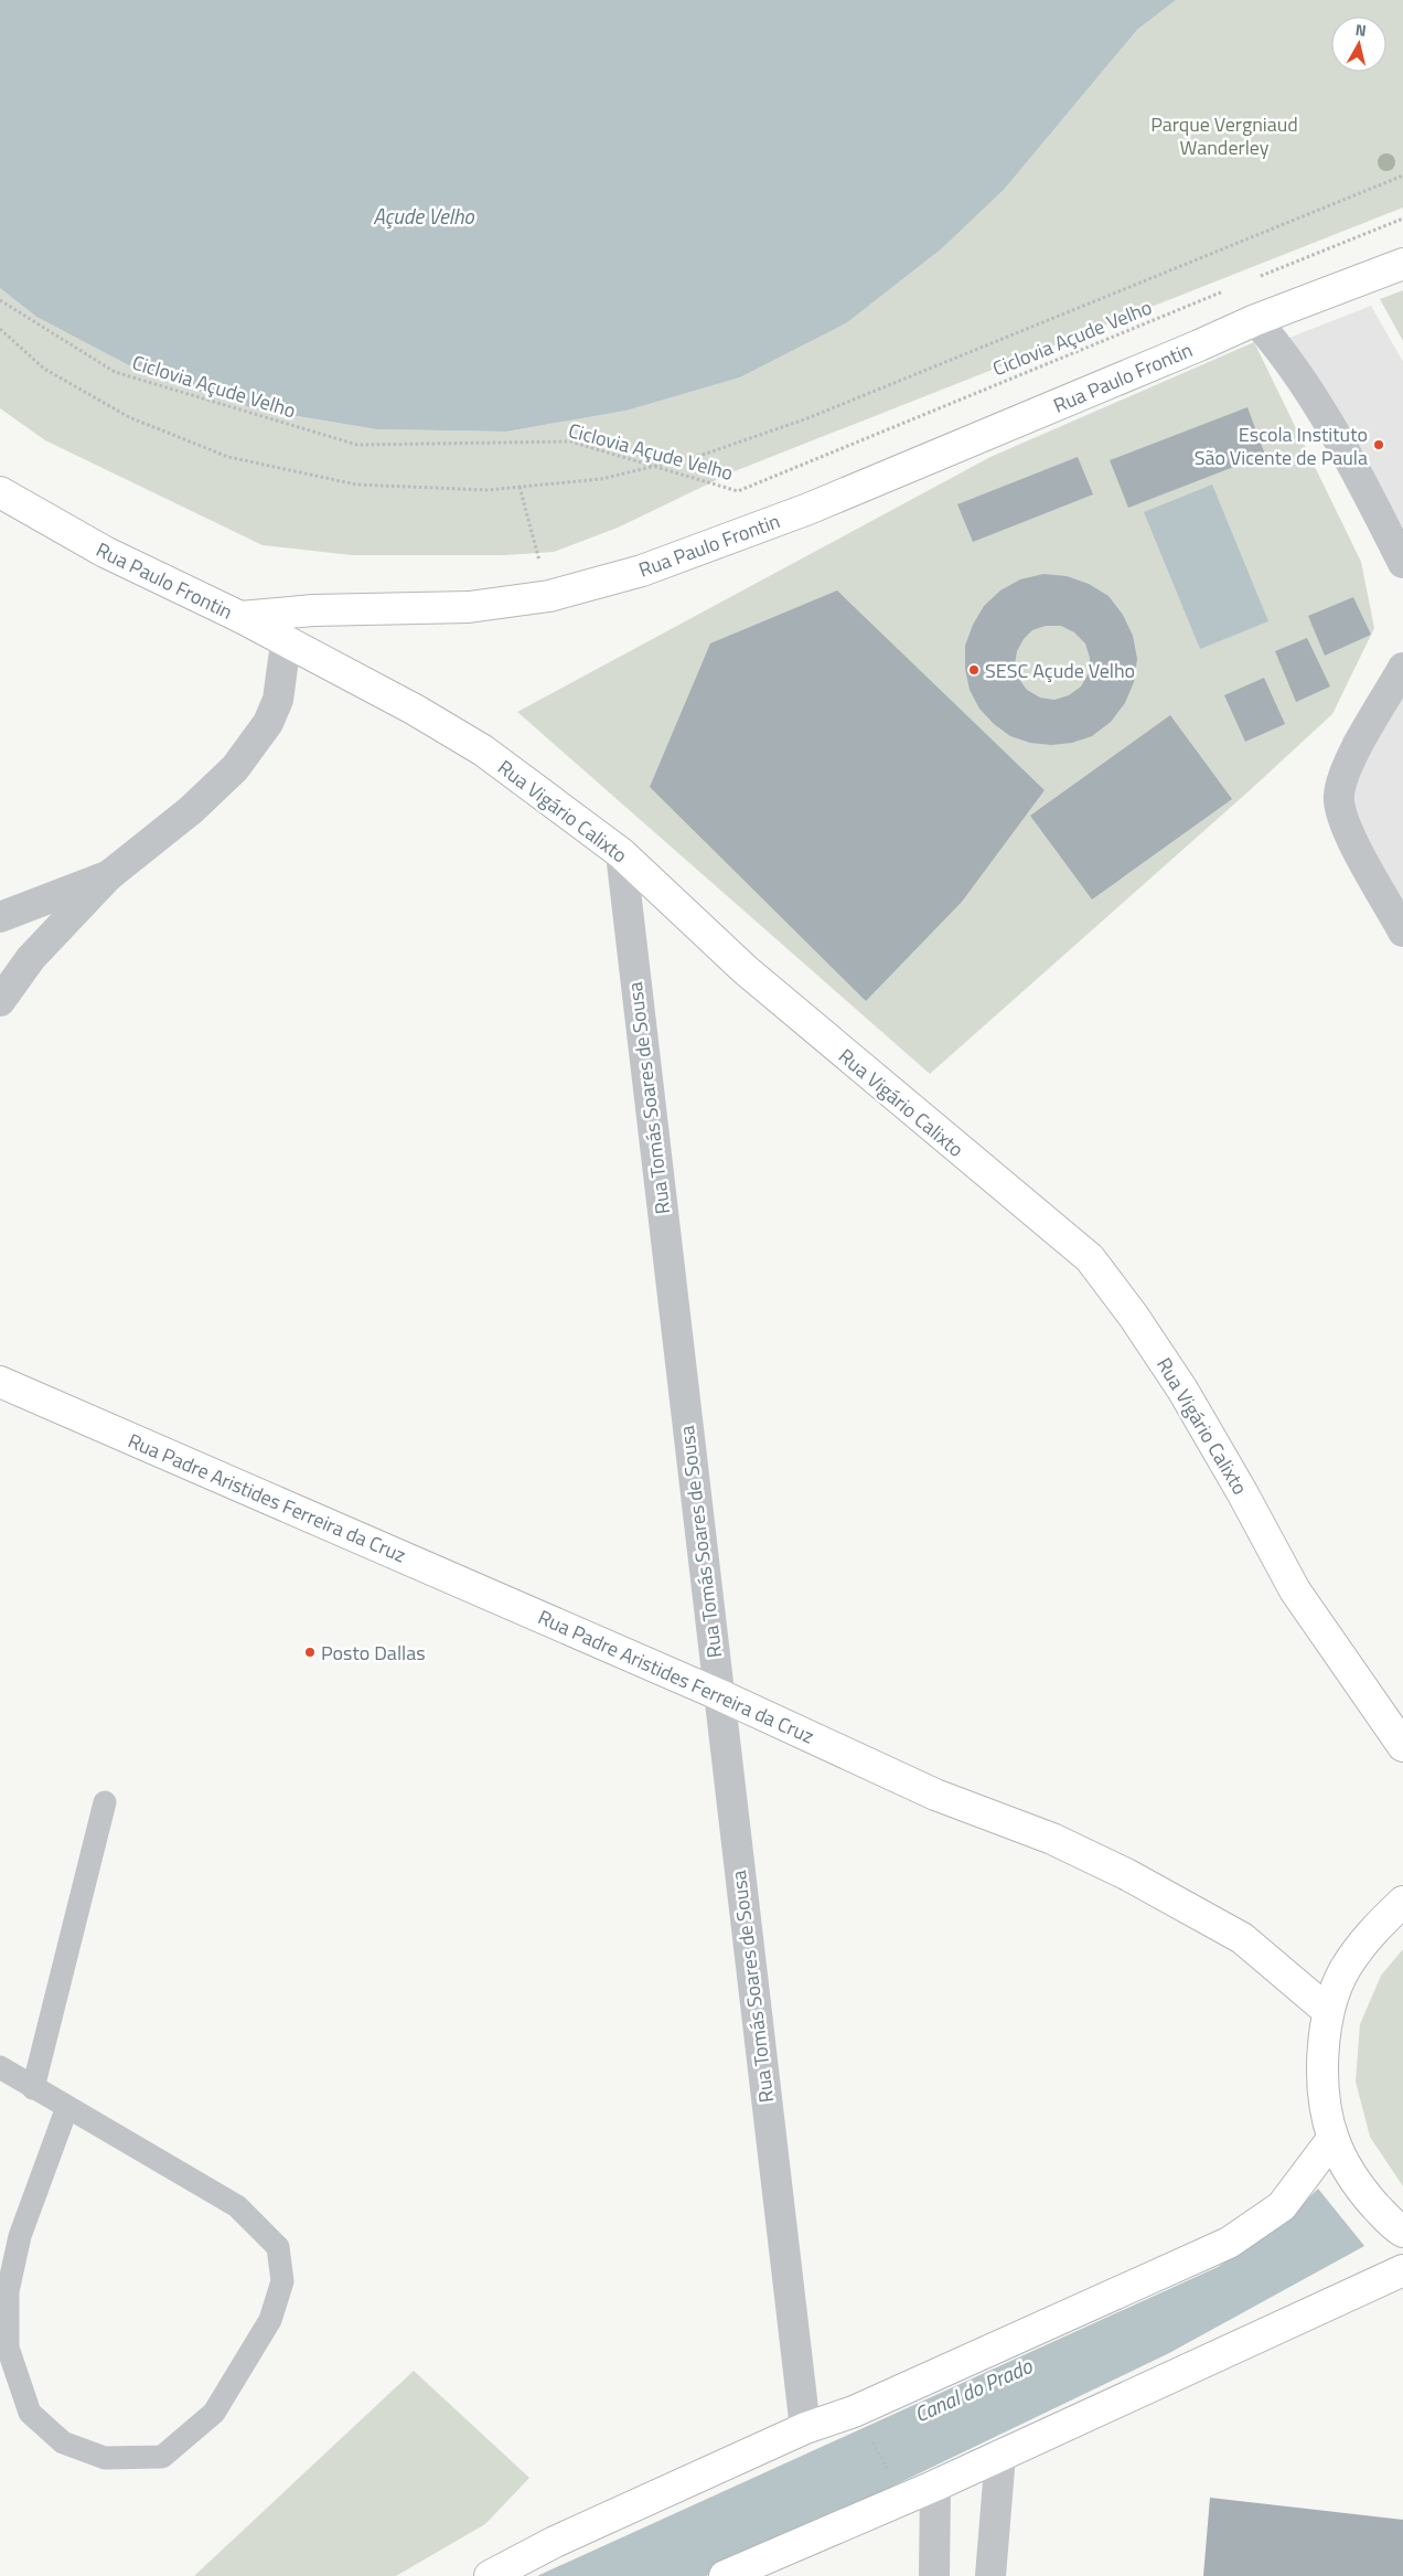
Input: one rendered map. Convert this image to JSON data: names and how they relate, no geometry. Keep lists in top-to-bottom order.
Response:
{
  "streets": {
    "main road": ["Rua Paulo Frontin", "Rua Vigário Calixto", "Rua Padre Aristides Ferreira da Cruz"],
    "street": ["Rua Tomás Soares de Sousa"],
    "path": ["Ciclovia Açude Velho"]
  },
  "crossings": [
    ["Rua Paulo Frontin", "Rua Vigário Calixto"],
    ["Rua Vigário Calixto", "Rua Tomás Soares de Sousa"],
    ["Rua Tomás Soares de Sousa", "Rua Padre Aristides Ferreira da Cruz"]
  ],
  "water": ["Açude Velho", "Canal do Prado"],
  "parks": ["Parque Vergniaud Wanderley"],
  "places": ["Escola Instituto São Vicente de Paula", "SESC Açude Velho", "Posto Dallas"],
  "north": "top"
}
